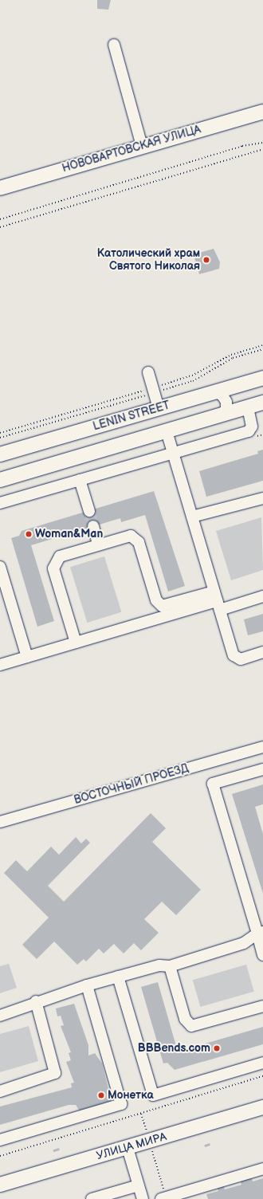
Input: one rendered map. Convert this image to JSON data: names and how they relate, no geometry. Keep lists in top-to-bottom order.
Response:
{
  "streets": {
    "main road": ["НОВОВАРТОВСКАЯ УЛИЦА", "LENIN STREET", "УЛИЦА МИРА"],
    "street": ["ВОСТОЧНЫЙ ПРОЕЗД"]
  },
  "places": [
    "Католический храм Святого Николая",
    "Woman&Man",
    "BBBends.com",
    "Монетка"
  ]
}
